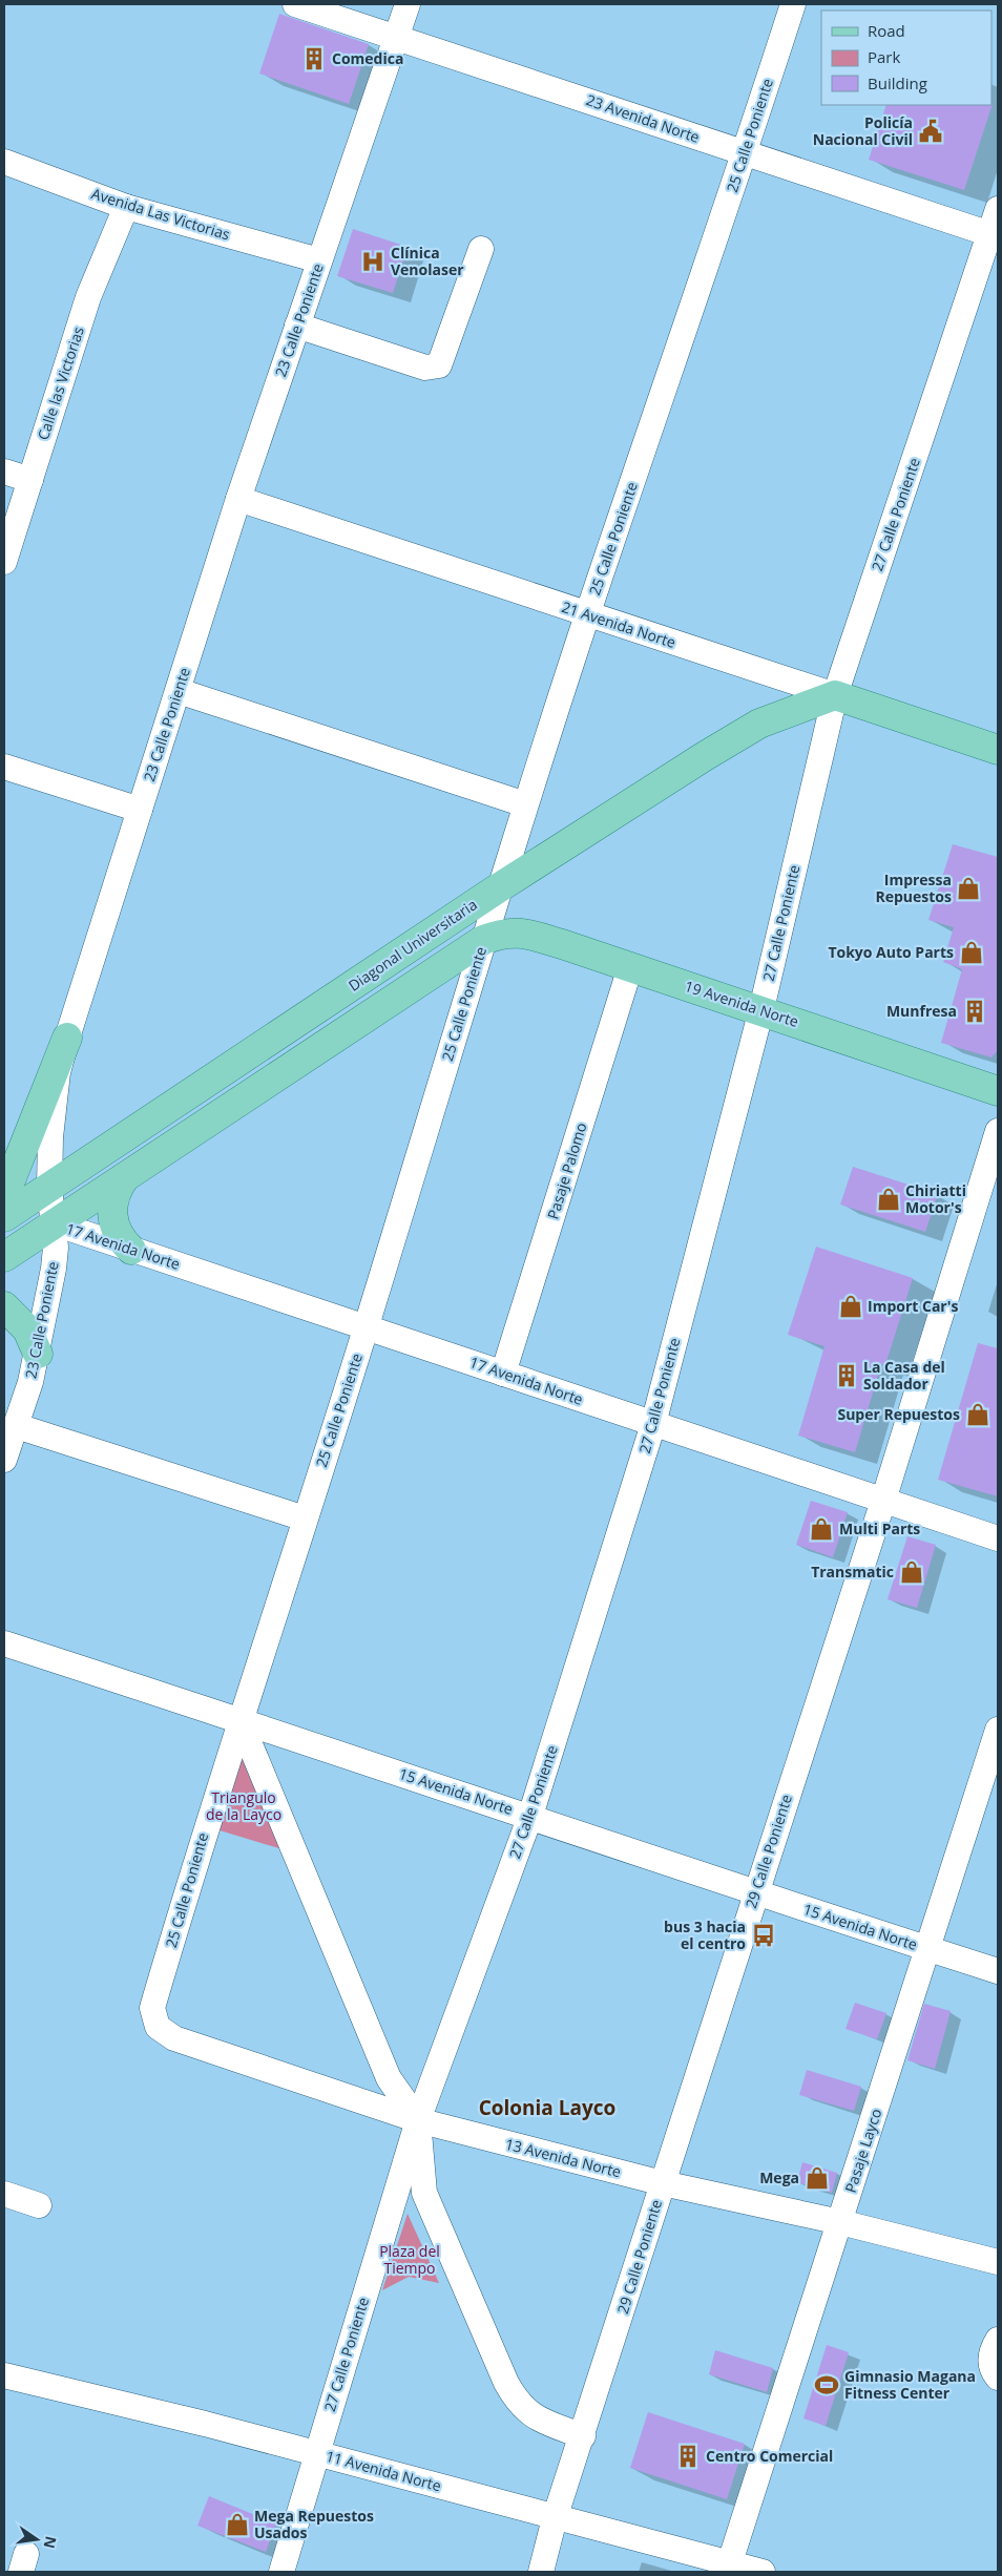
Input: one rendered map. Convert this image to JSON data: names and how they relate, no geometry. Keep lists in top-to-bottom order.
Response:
{
  "streets": {
    "main road": ["21 Avenida Norte", "Diagonal Universitaria", "19 Avenida Norte"],
    "street": [
      "23 Avenida Norte",
      "25 Calle Poniente",
      "Avenida Las Victorias",
      "23 Calle Poniente",
      "Calle las Victorias",
      "27 Calle Poniente",
      "Pasaje Palomo",
      "17 Avenida Norte",
      "15 Avenida Norte",
      "29 Calle Poniente",
      "Pasaje Layco",
      "13 Avenida Norte",
      "11 Avenida Norte"
    ]
  },
  "crossings": [
    ["23 Avenida Norte", "25 Calle Poniente"],
    ["23 Avenida Norte", "23 Calle Poniente"],
    ["23 Avenida Norte", "27 Calle Poniente"],
    ["25 Calle Poniente", "21 Avenida Norte"],
    ["25 Calle Poniente", "Diagonal Universitaria"],
    ["25 Calle Poniente", "19 Avenida Norte"],
    ["25 Calle Poniente", "17 Avenida Norte"],
    ["25 Calle Poniente", "15 Avenida Norte"],
    ["25 Calle Poniente", "13 Avenida Norte"],
    ["Avenida Las Victorias", "23 Calle Poniente"],
    ["Avenida Las Victorias", "Calle las Victorias"],
    ["23 Calle Poniente", "21 Avenida Norte"],
    ["23 Calle Poniente", "Diagonal Universitaria"],
    ["23 Calle Poniente", "17 Avenida Norte"],
    ["27 Calle Poniente", "21 Avenida Norte"],
    ["27 Calle Poniente", "Diagonal Universitaria"],
    ["27 Calle Poniente", "19 Avenida Norte"],
    ["27 Calle Poniente", "17 Avenida Norte"],
    ["27 Calle Poniente", "15 Avenida Norte"],
    ["27 Calle Poniente", "13 Avenida Norte"],
    ["27 Calle Poniente", "11 Avenida Norte"],
    ["21 Avenida Norte", "Diagonal Universitaria"],
    ["19 Avenida Norte", "Pasaje Palomo"],
    ["Pasaje Palomo", "17 Avenida Norte"],
    ["17 Avenida Norte", "29 Calle Poniente"],
    ["15 Avenida Norte", "29 Calle Poniente"],
    ["15 Avenida Norte", "Pasaje Layco"],
    ["29 Calle Poniente", "13 Avenida Norte"],
    ["29 Calle Poniente", "11 Avenida Norte"],
    ["Pasaje Layco", "13 Avenida Norte"],
    ["Pasaje Layco", "11 Avenida Norte"]
  ],
  "districts": ["Colonia Layco"],
  "parks": ["Triangulo de la Layco", "Plaza del Tiempo"],
  "places": {
    "building": [
      "Comedica",
      "Munfresa",
      "La Casa del Soldador",
      "Centro Comercial"
    ],
    "public building": ["Policía Nacional Civil"],
    "hospital": ["Clínica Venolaser"],
    "shop": [
      "Impressa Repuestos",
      "Tokyo Auto Parts",
      "Chiriatti Motor's",
      "Import Car's",
      "Super Repuestos",
      "Multi Parts",
      "Transmatic",
      "Mega",
      "Mega Repuestos Usados"
    ],
    "bus stop": ["bus 3 hacia el centro"],
    "sports": ["Gimnasio Magana Fitness Center"]
  },
  "legend": ["Road", "Park", "Building"],
  "north": "right"
}
